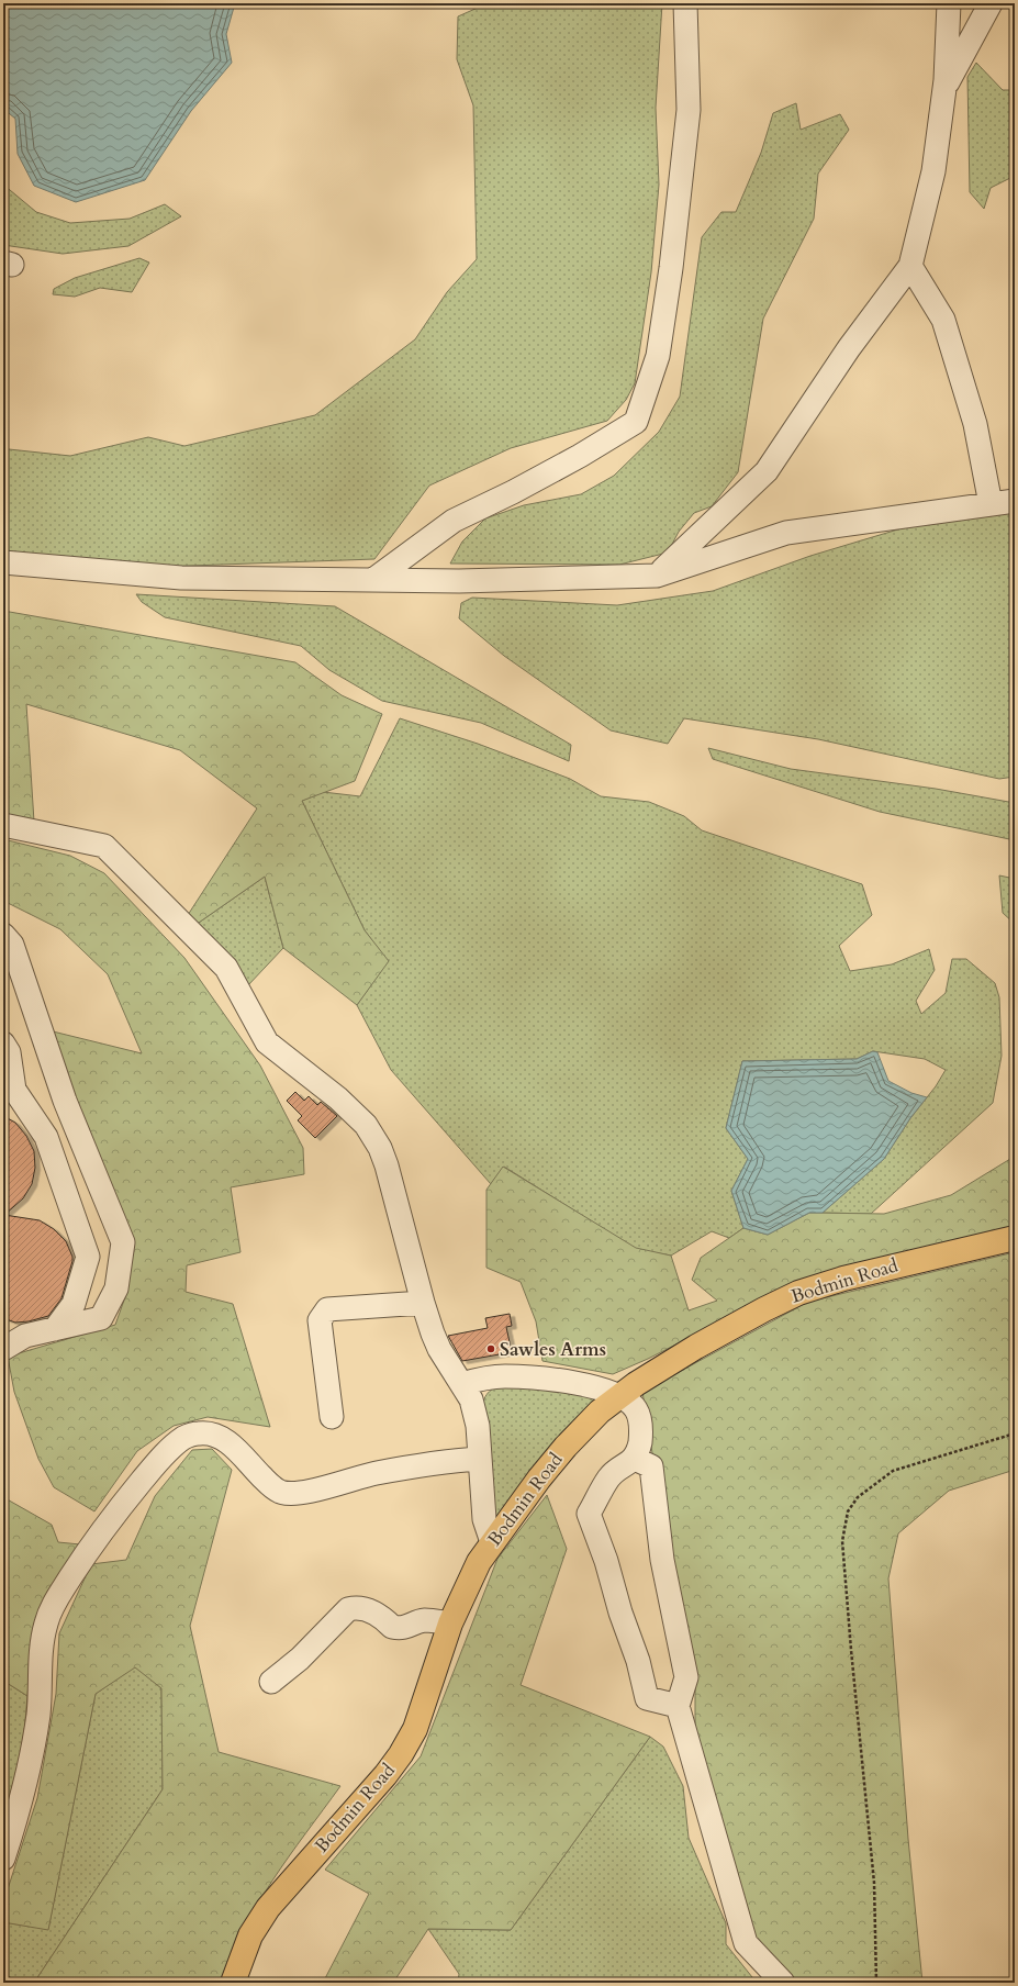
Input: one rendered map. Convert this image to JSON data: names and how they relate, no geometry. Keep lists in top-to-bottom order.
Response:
{
  "streets": {
    "main road": ["Bodmin Road"]
  },
  "places": ["Sawles Arms"]
}
